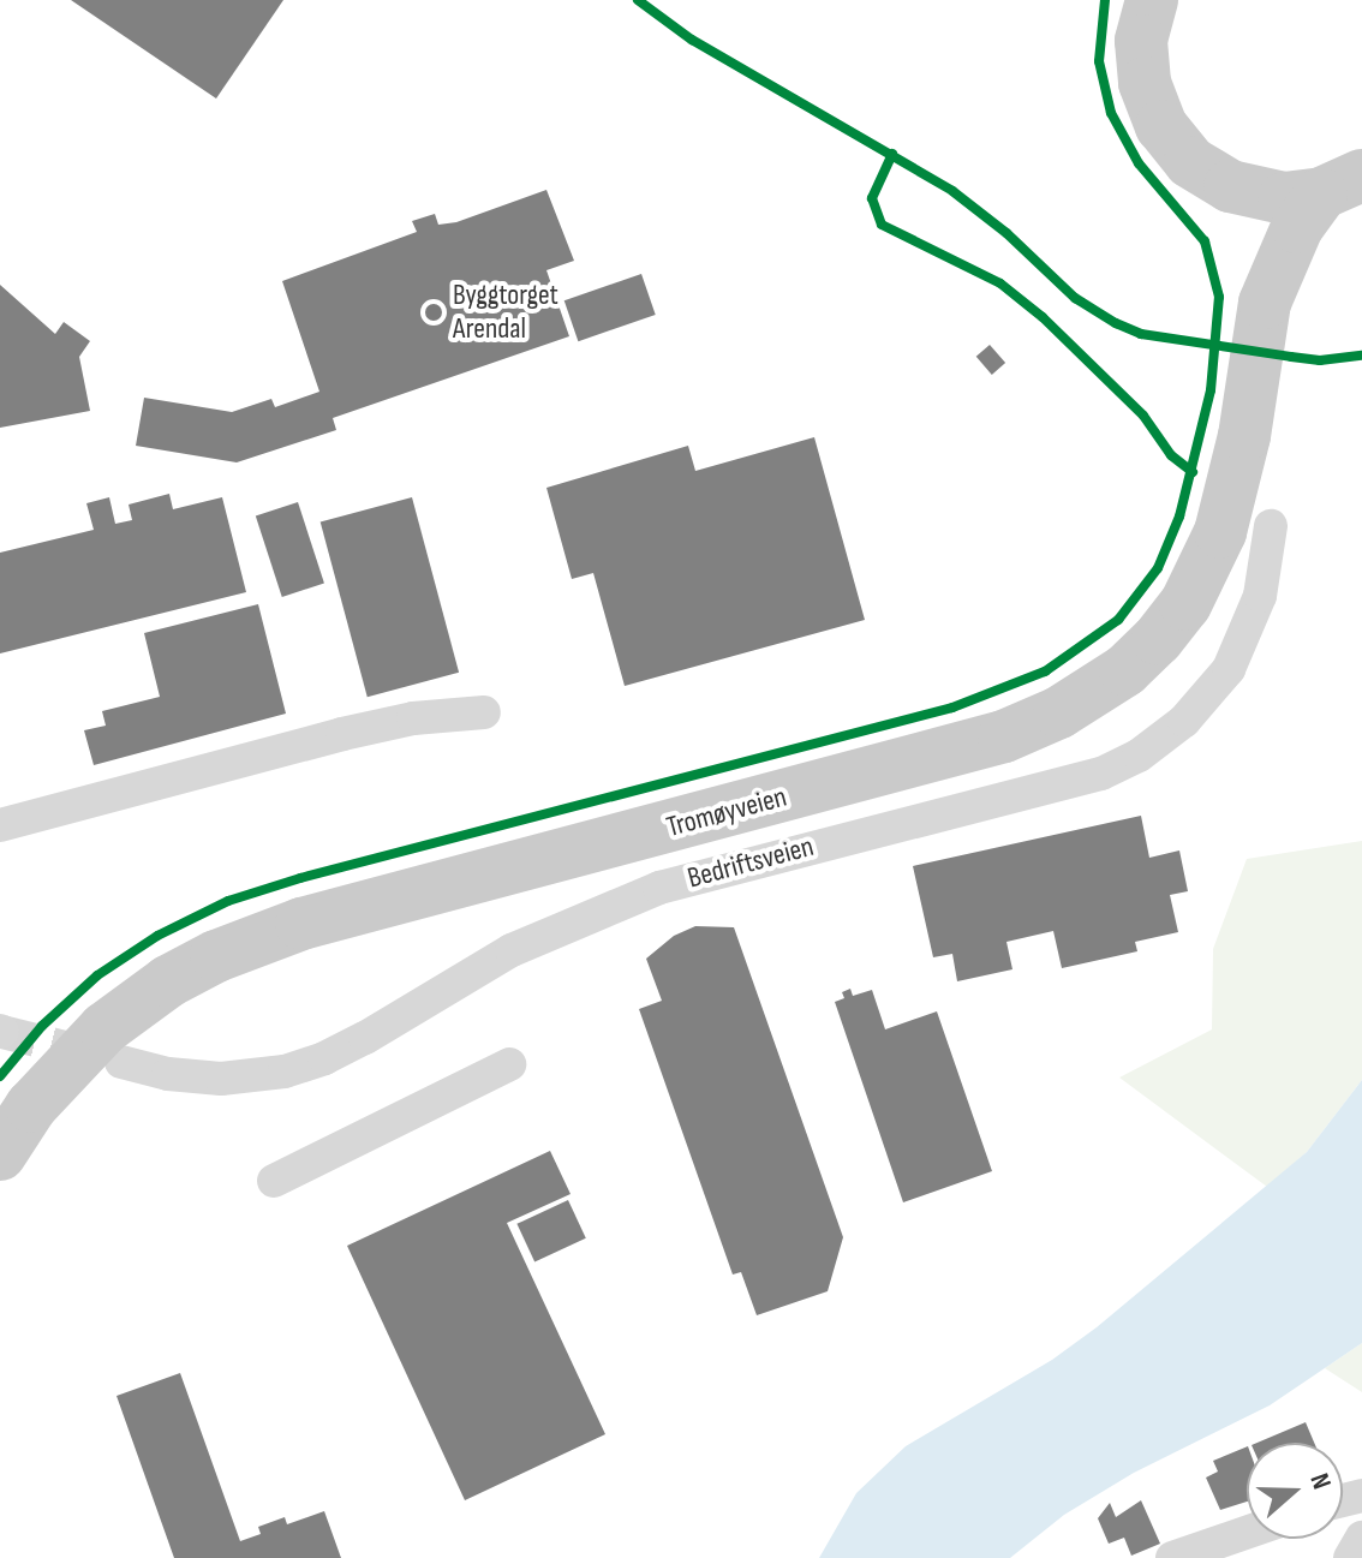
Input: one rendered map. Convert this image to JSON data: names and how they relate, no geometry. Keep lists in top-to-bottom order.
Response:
{
  "streets": {
    "main road": ["Tromøyveien"],
    "street": ["Bedriftsveien"]
  },
  "places": ["Byggtorget Arendal"],
  "north": "right"
}
